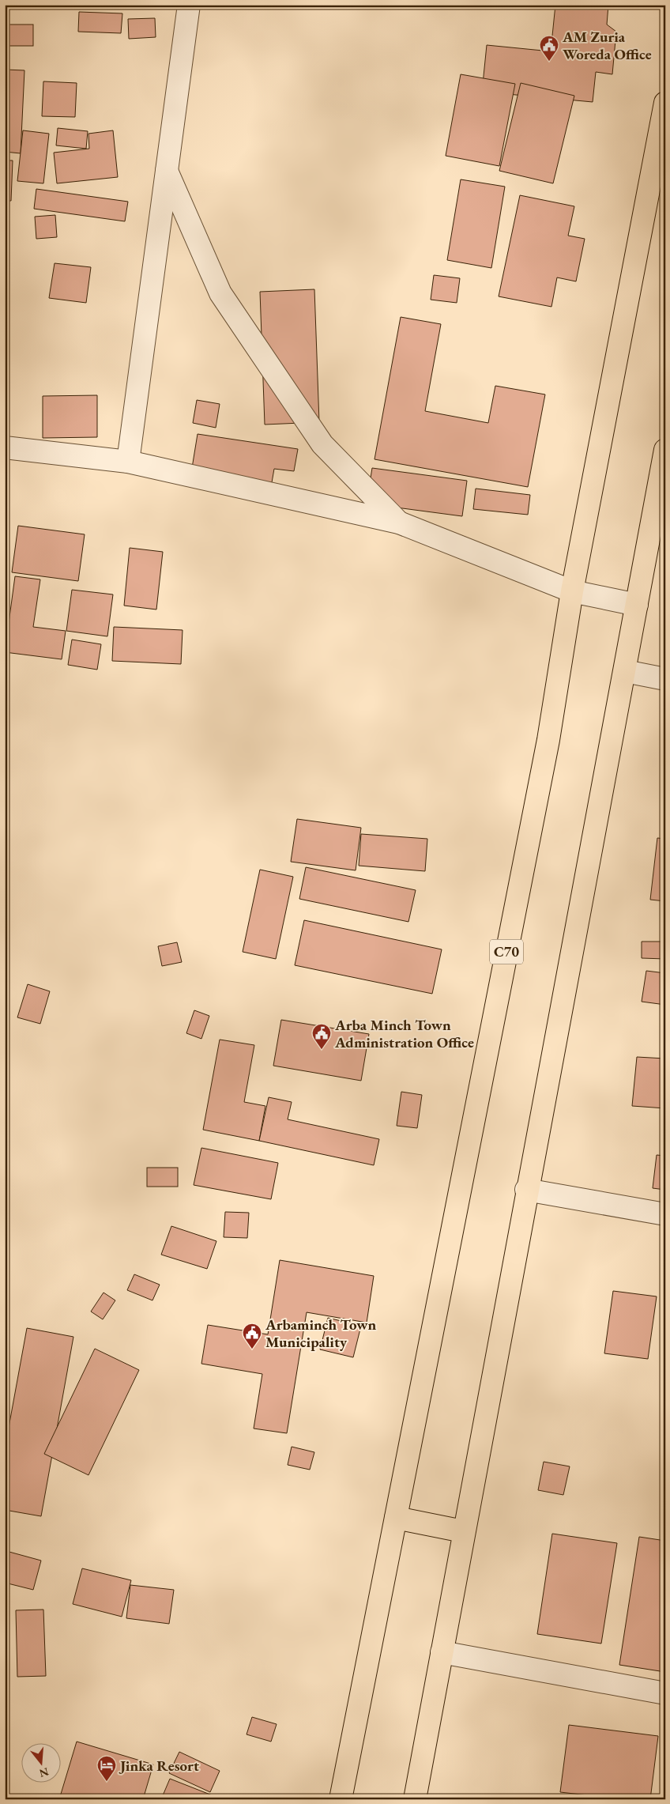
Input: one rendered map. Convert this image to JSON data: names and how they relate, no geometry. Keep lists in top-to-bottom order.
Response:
{
  "streets": {
    "highway": ["C70"]
  },
  "places": {
    "public building": ["AM Zuria Woreda Office", "Arba Minch Town Administration Office", "Arbaminch Town Municipality"],
    "hotel": ["Jinka Resort"]
  },
  "north": "bottom"
}
